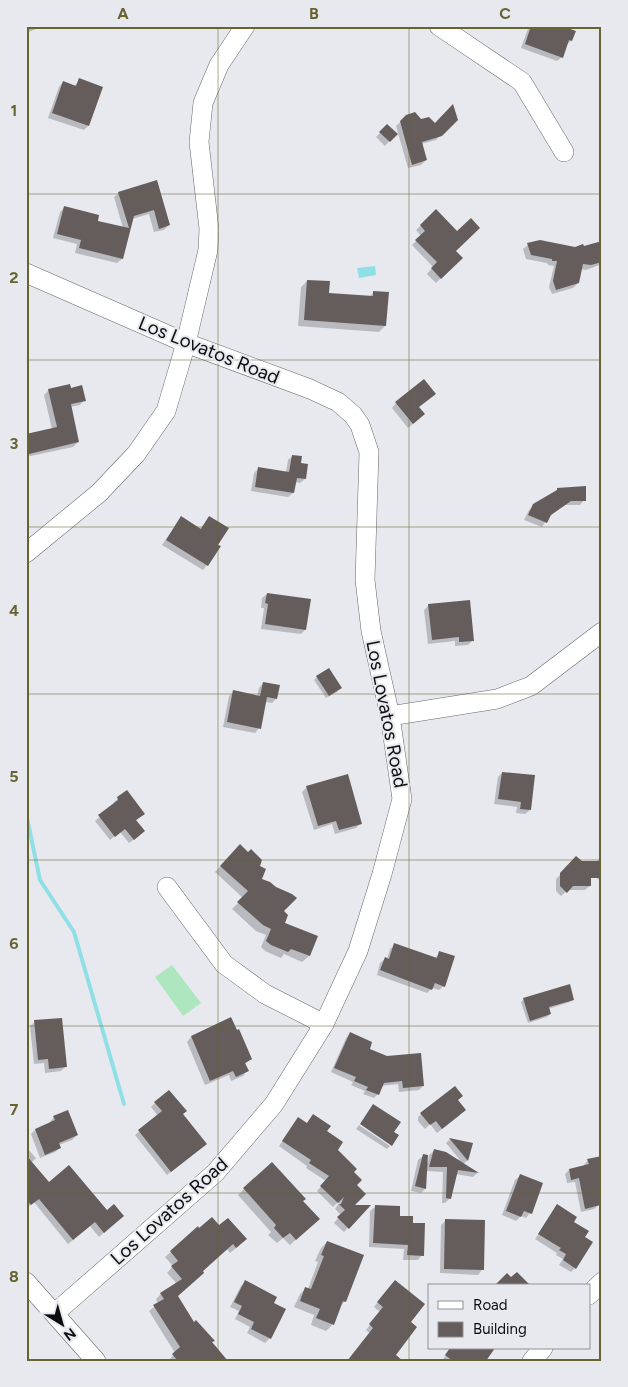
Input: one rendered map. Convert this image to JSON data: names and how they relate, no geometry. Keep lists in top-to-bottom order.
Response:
{
  "streets": {
    "street": ["Los Lovatos Road"]
  },
  "legend": ["Road", "Building"],
  "north": "bottom right",
  "grid": {
    "columns": ["A", "B", "C"],
    "rows": [
      "1",
      "2",
      "3",
      "4",
      "5",
      "6",
      "7",
      "8"
    ]
  }
}
